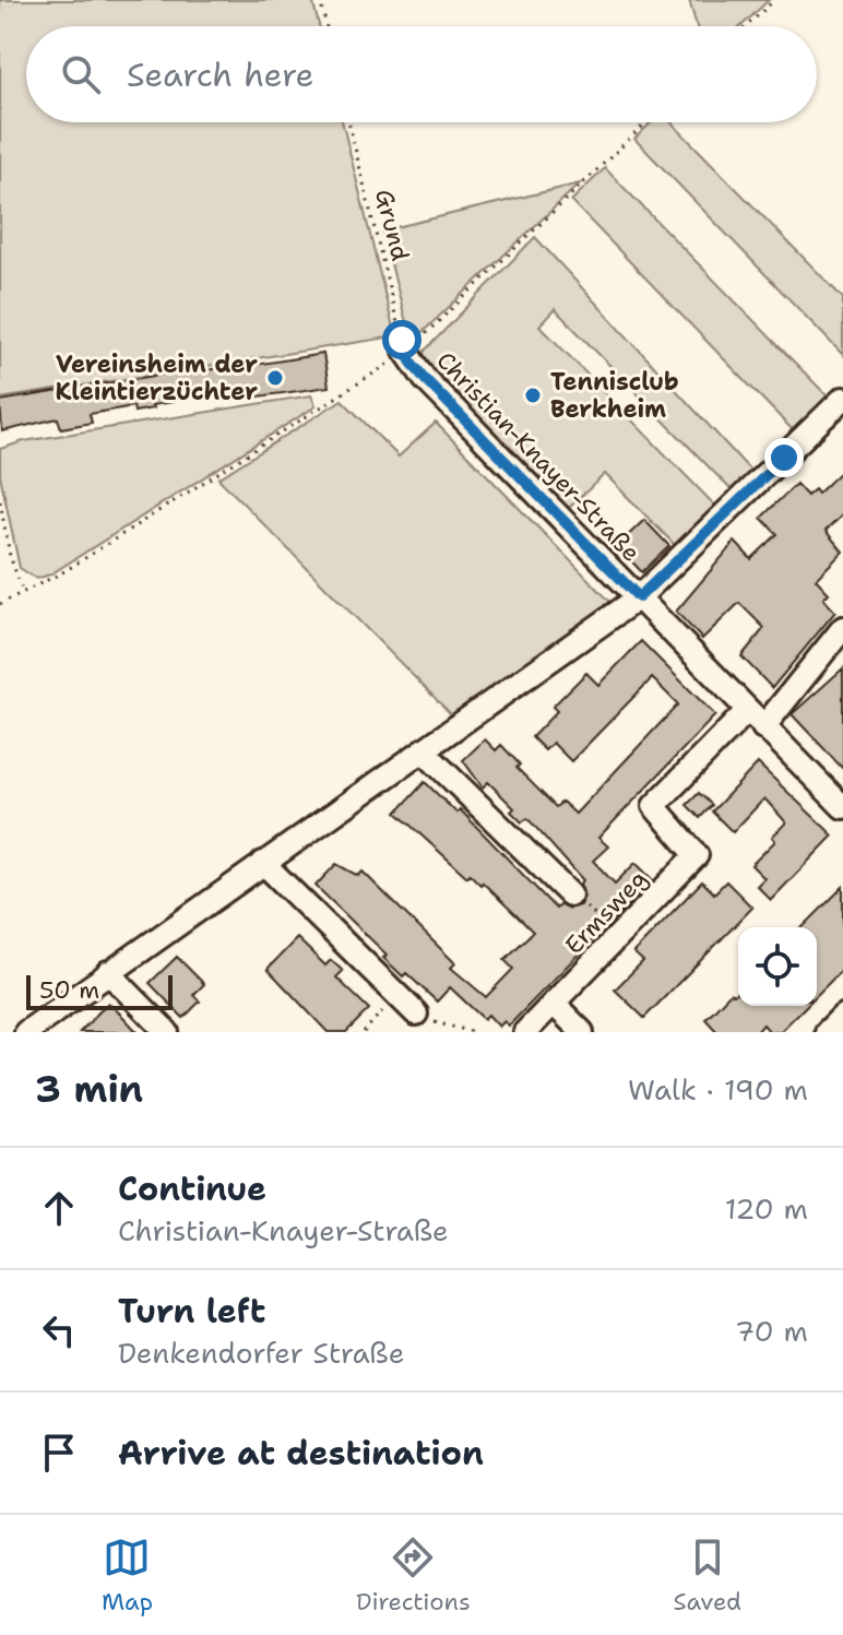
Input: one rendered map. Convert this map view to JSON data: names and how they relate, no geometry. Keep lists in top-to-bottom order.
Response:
{
  "streets": {
    "street": ["Christian-Knayer-Straße", "Ermsweg"],
    "path": ["Grund"]
  },
  "crossings": [
    ["Grund", "Christian-Knayer-Straße"],
    ["Christian-Knayer-Straße", "Ermsweg"]
  ],
  "places": ["Vereinsheim der Kleintierzüchter", "Tennisclub Berkheim"],
  "scale_bar": "50 m",
  "page": {
    "search": "Search here",
    "scale": "50 m",
    "heading": ["3 min", "Walk · 190 m"],
    "list": [
      ["Continue", "Christian-Knayer-Straße", "120 m"],
      ["Turn left", "Denkendorfer Straße", "70 m"],
      "Arrive at destination"
    ],
    "nav": ["Map", "Directions", "Saved"]
  }
}
